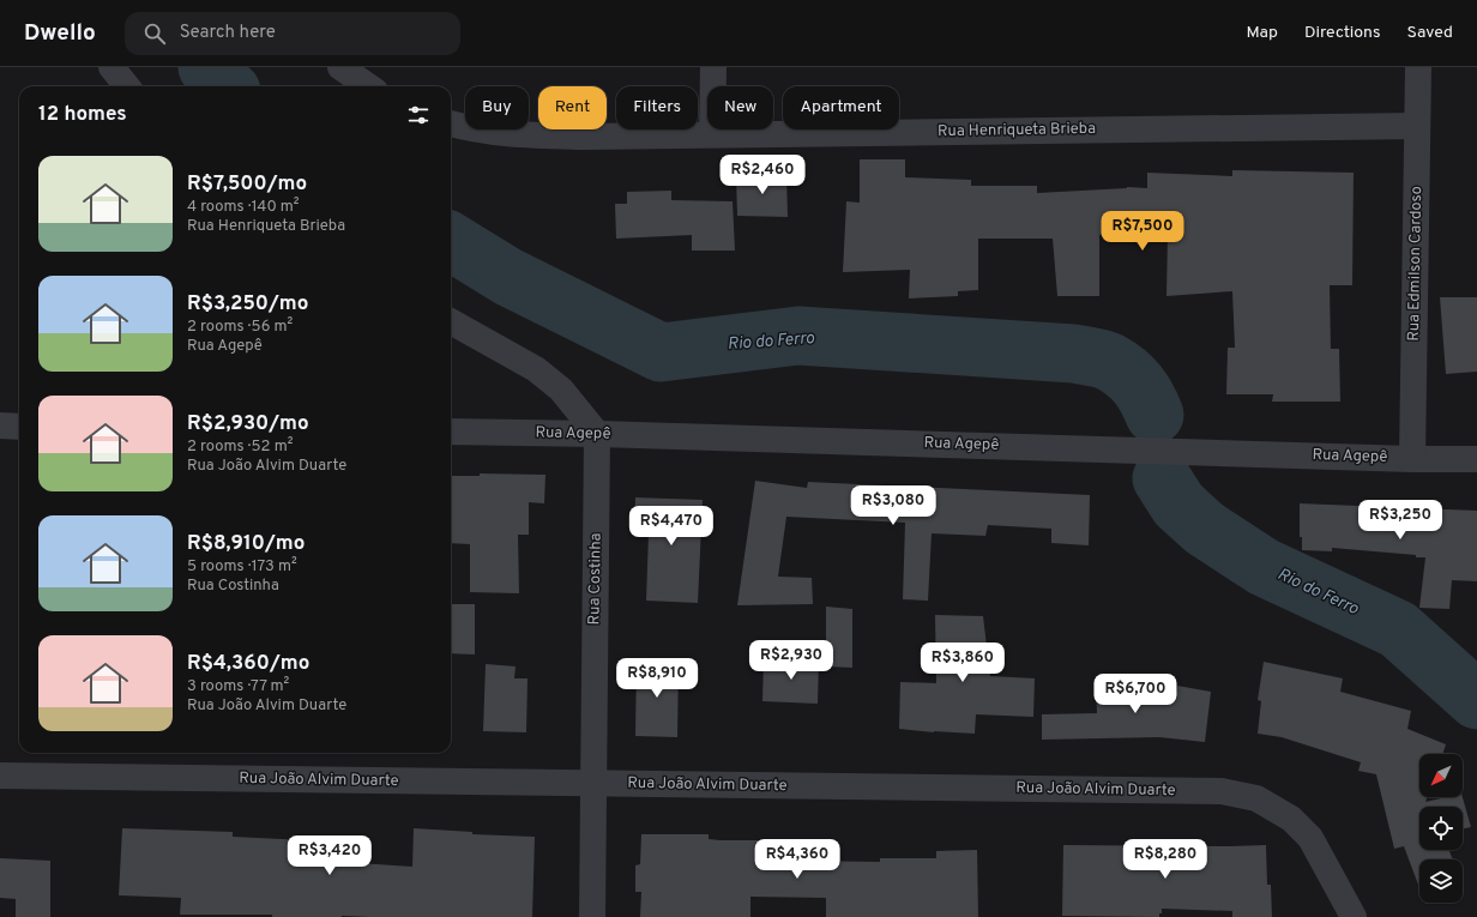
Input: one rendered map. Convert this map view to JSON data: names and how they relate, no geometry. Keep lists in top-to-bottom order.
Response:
{
  "streets": {
    "street": [
      "Rua Henriqueta Brieba",
      "Rua Edmilson Cardoso",
      "Rua Agepê",
      "Rua Costinha",
      "Rua João Alvim Duarte"
    ]
  },
  "crossings": [
    ["Rua Henriqueta Brieba", "Rua Edmilson Cardoso"],
    ["Rua Edmilson Cardoso", "Rua Agepê"],
    ["Rua Agepê", "Rua Costinha"],
    ["Rua Costinha", "Rua João Alvim Duarte"]
  ],
  "water": ["Rio do Ferro"],
  "north": "bottom left",
  "page": {
    "header": "Dwello",
    "search": "Search here",
    "nav": ["Map", "Directions", "Saved"],
    "chip": [
      "Buy",
      "Rent",
      "Filters",
      "New",
      "Apartment"
    ],
    "heading": "12 homes",
    "list": [
      {
        "name": "R$7,500/mo",
        "note": "4 rooms · 140 m² · Rua Henriqueta Brieba"
      },
      {
        "name": "R$3,250/mo",
        "note": "2 rooms · 56 m² · Rua Agepê"
      },
      {
        "name": "R$2,930/mo",
        "note": "2 rooms · 52 m² · Rua João Alvim Duarte"
      },
      {
        "name": "R$8,910/mo",
        "note": "5 rooms · 173 m² · Rua Costinha"
      },
      {
        "name": "R$4,360/mo",
        "note": "3 rooms · 77 m² · Rua João Alvim Duarte"
      }
    ],
    "price": [
      "R$2,460",
      "R$7,500",
      "R$3,080",
      "R$3,250",
      "R$4,470",
      "R$2,930",
      "R$3,860",
      "R$8,910",
      "R$6,700",
      "R$3,420",
      "R$4,360",
      "R$8,280"
    ]
  }
}
